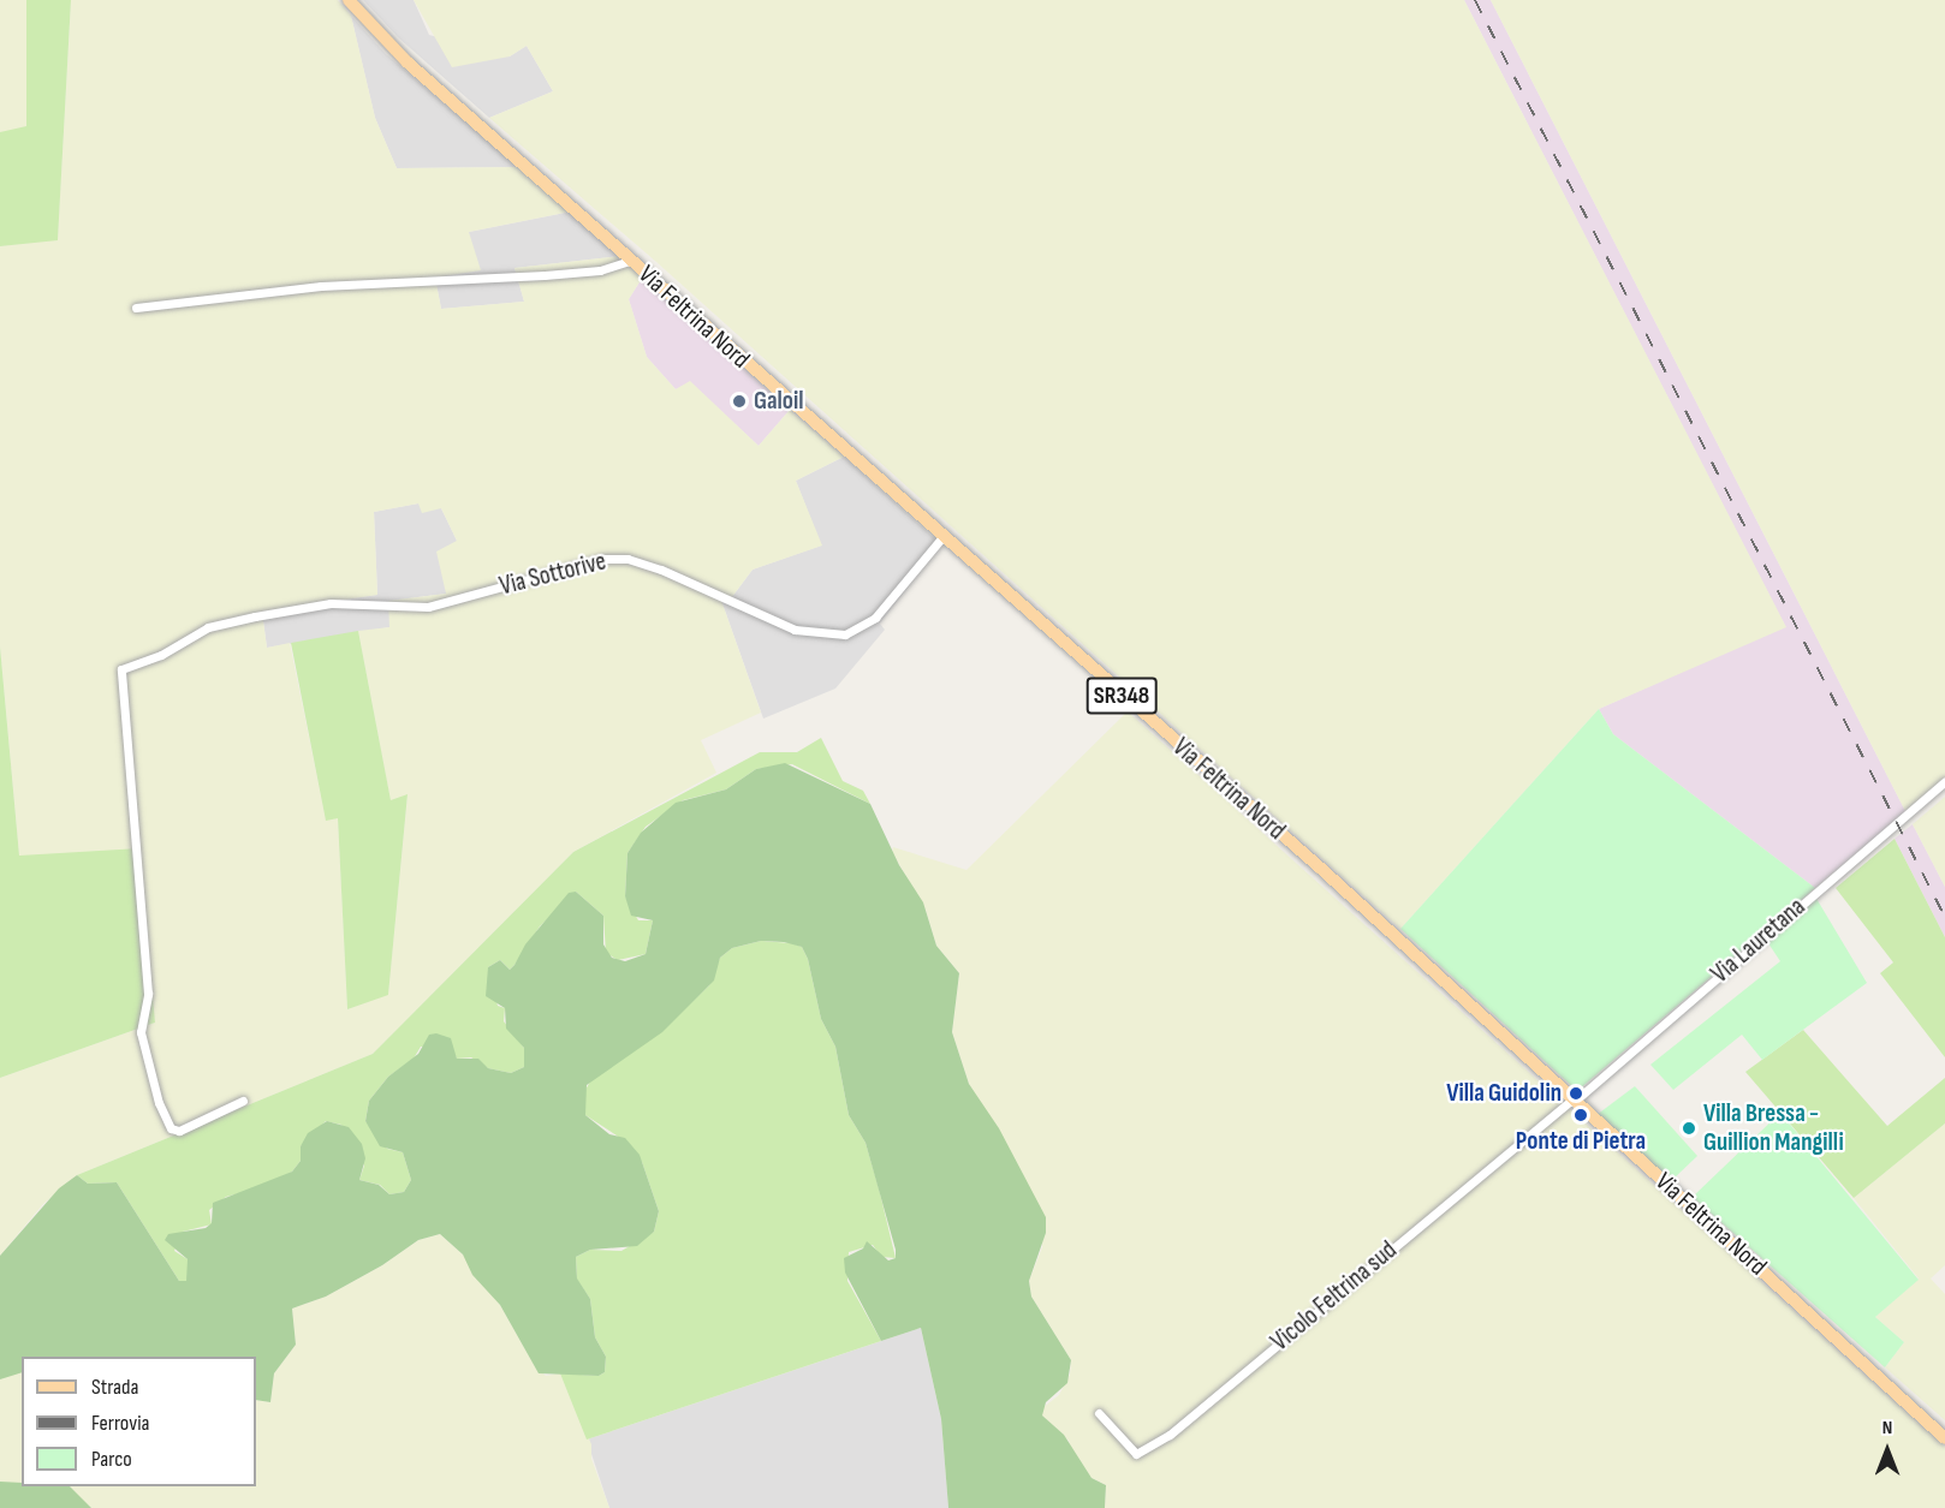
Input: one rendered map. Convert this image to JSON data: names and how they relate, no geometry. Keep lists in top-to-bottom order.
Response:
{
  "streets": {
    "main road": ["Via Feltrina Nord", "SR348"],
    "street": ["Via Sottorive", "Via Lauretana", "Vicolo Feltrina sud"]
  },
  "crossings": [
    ["Via Feltrina Nord", "Via Sottorive"],
    ["Via Feltrina Nord", "Via Lauretana"],
    ["Via Feltrina Nord", "Vicolo Feltrina sud"],
    ["Via Lauretana", "Vicolo Feltrina sud"]
  ],
  "places": [
    "Galoil",
    "Villa Guidolin",
    "Ponte di Pietra",
    "Villa Bressa - Guillion Mangilli"
  ],
  "legend": ["Strada", "Ferrovia", "Parco"],
  "north": "top"
}
